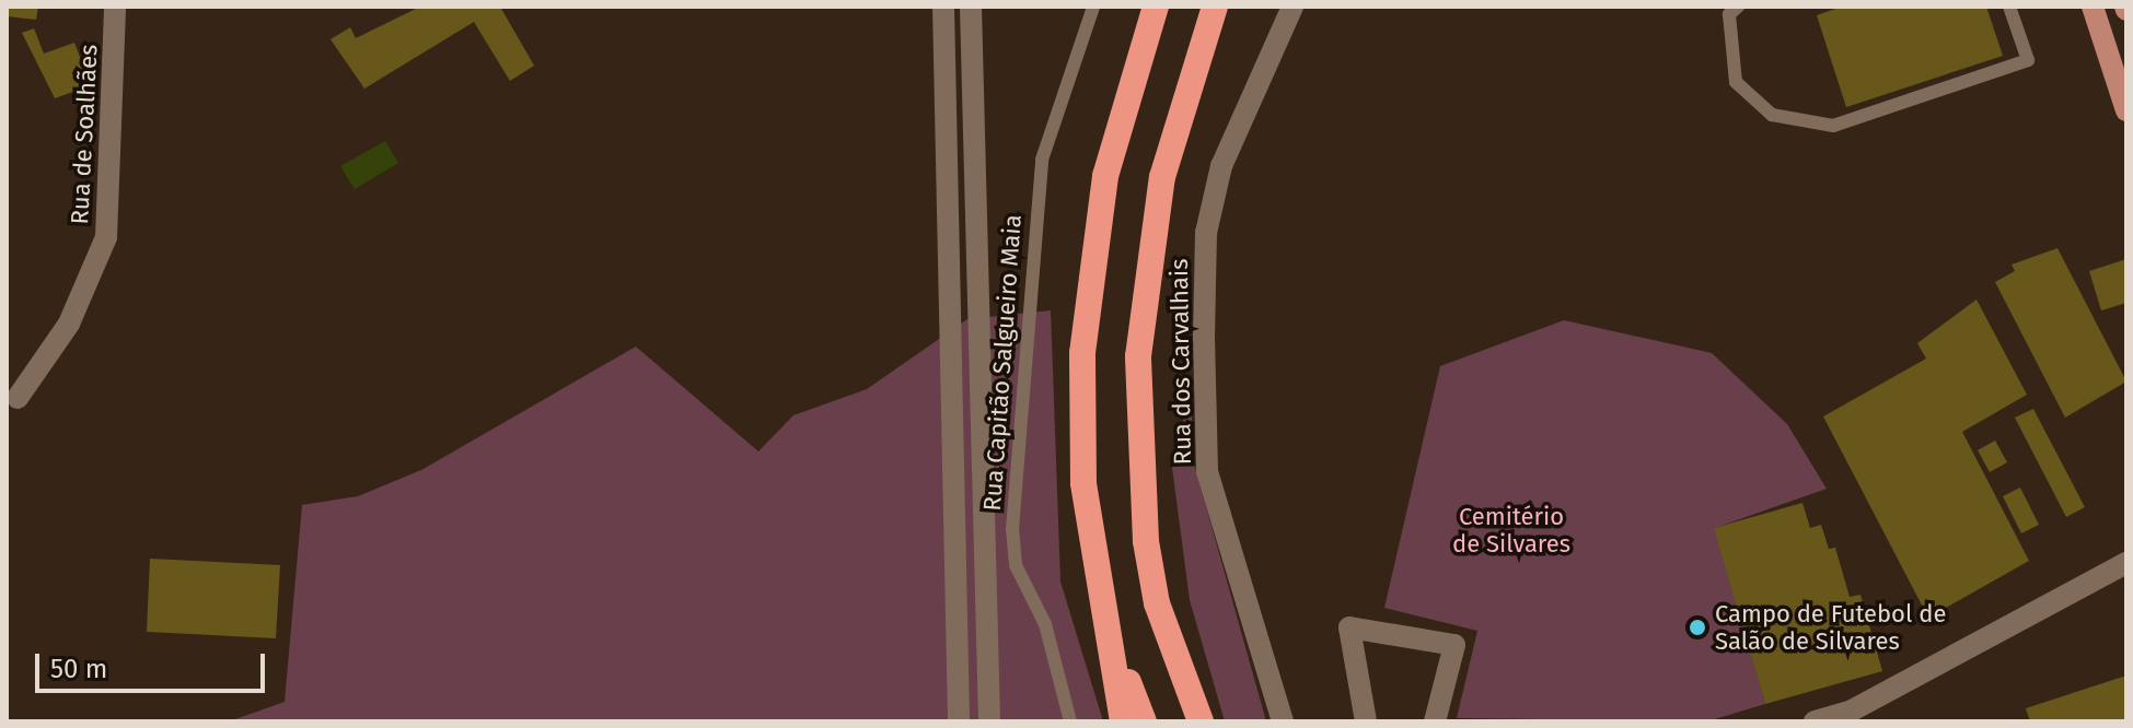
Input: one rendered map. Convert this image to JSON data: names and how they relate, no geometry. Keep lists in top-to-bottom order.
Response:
{
  "streets": {
    "street": ["Rua de Soalhães", "Rua dos Carvalhais"],
    "lane": ["Rua Capitão Salgueiro Maia"]
  },
  "parks": ["Cemitério de Silvares"],
  "places": ["Campo de Futebol de Salão de Silvares"],
  "scale_bar": "50 m"
}
